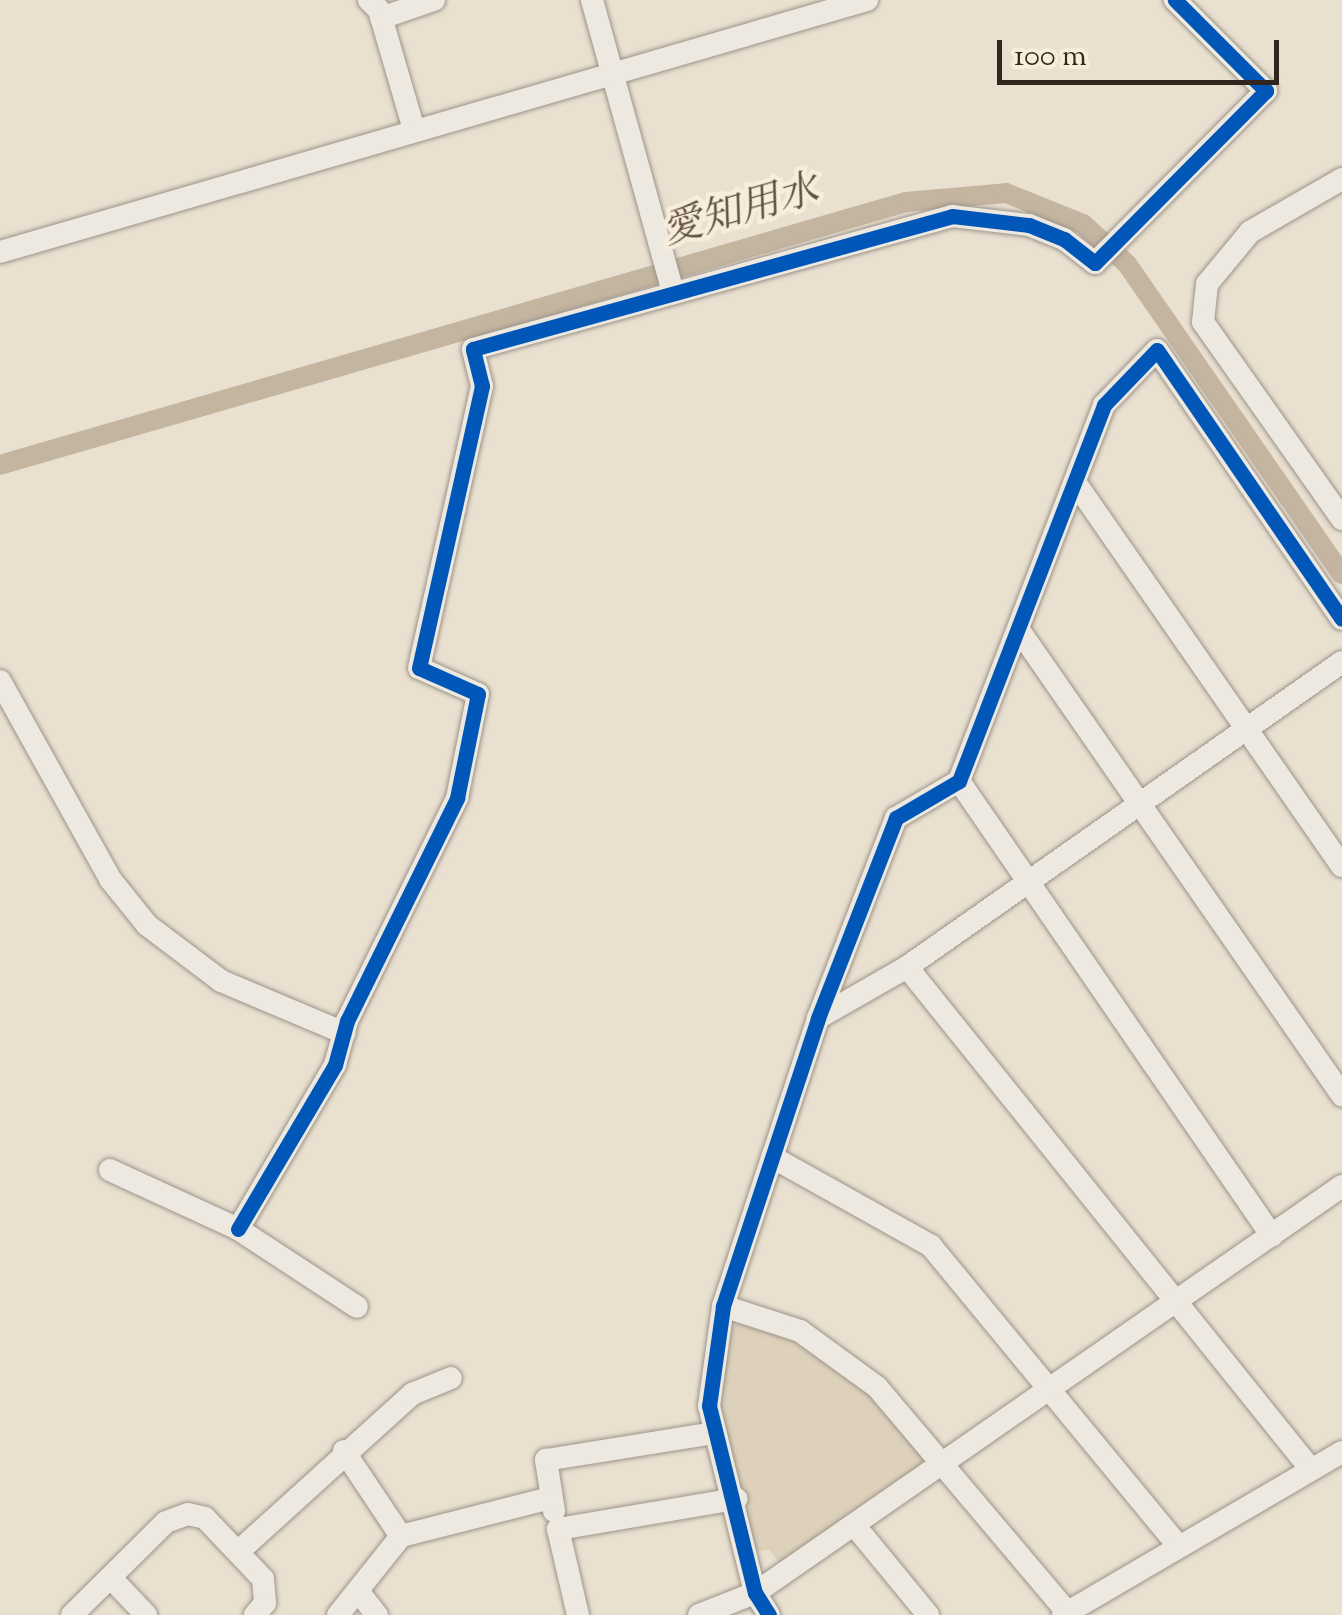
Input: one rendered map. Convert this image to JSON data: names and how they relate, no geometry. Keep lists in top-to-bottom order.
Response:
{
  "water": ["愛知用水"],
  "scale_bar": "100 m"
}
